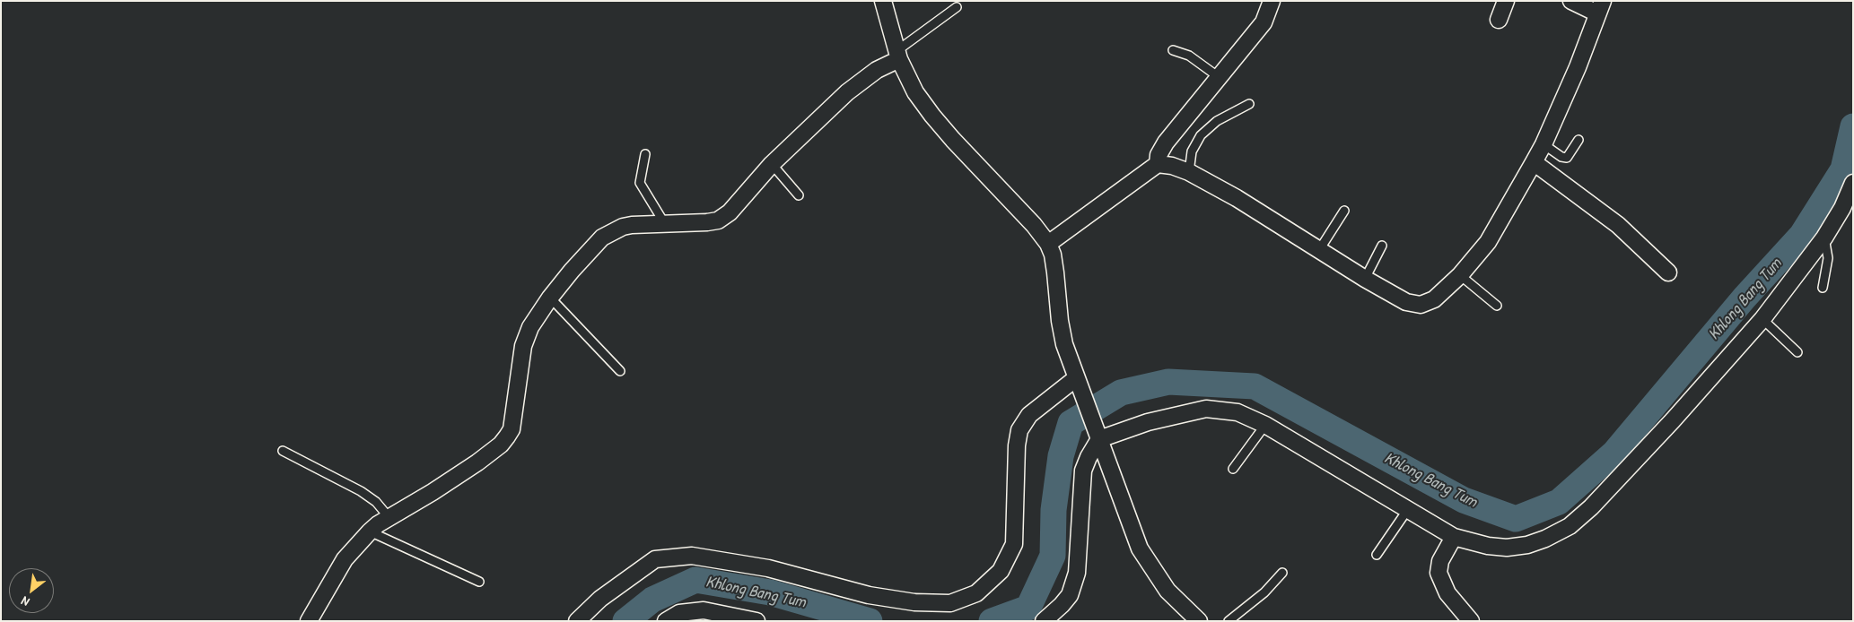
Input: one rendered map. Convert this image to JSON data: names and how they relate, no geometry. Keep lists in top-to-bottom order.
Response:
{
  "water": ["Khlong Bang Tum"],
  "north": "bottom left"
}
